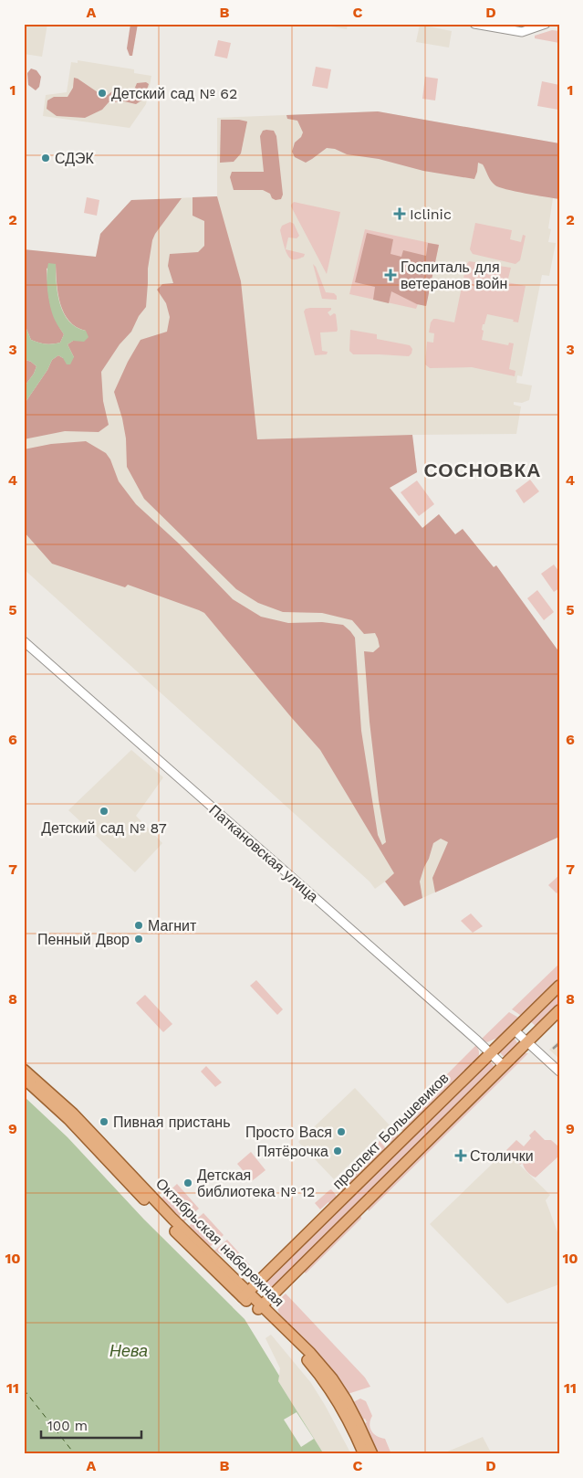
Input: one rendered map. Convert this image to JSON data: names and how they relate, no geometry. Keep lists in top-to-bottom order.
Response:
{
  "streets": {
    "main road": ["проспект Большевиков", "Октябрьская набережная"],
    "street": ["Паткановская улица"]
  },
  "crossings": [
    ["Паткановская улица", "проспект Большевиков"],
    ["проспект Большевиков", "Октябрьская набережная"]
  ],
  "districts": ["СОСНОВКА"],
  "water": ["Нева"],
  "places": {
    "other": [
      "Детский сад № 62",
      "СДЭК",
      "Детский сад № 87",
      "Магнит",
      "Пенный Двор",
      "Пивная пристань",
      "Просто Вася",
      "Пятёрочка",
      "Детская библиотека № 12"
    ],
    "health": ["Iclinic", "Госпиталь для ветеранов войн", "Столички"]
  },
  "scale_bar": "100 m",
  "grid": {
    "columns": [
      "A",
      "B",
      "C",
      "D"
    ],
    "rows": [
      "1",
      "2",
      "3",
      "4",
      "5",
      "6",
      "7",
      "8",
      "9",
      "10",
      "11"
    ]
  }
}
